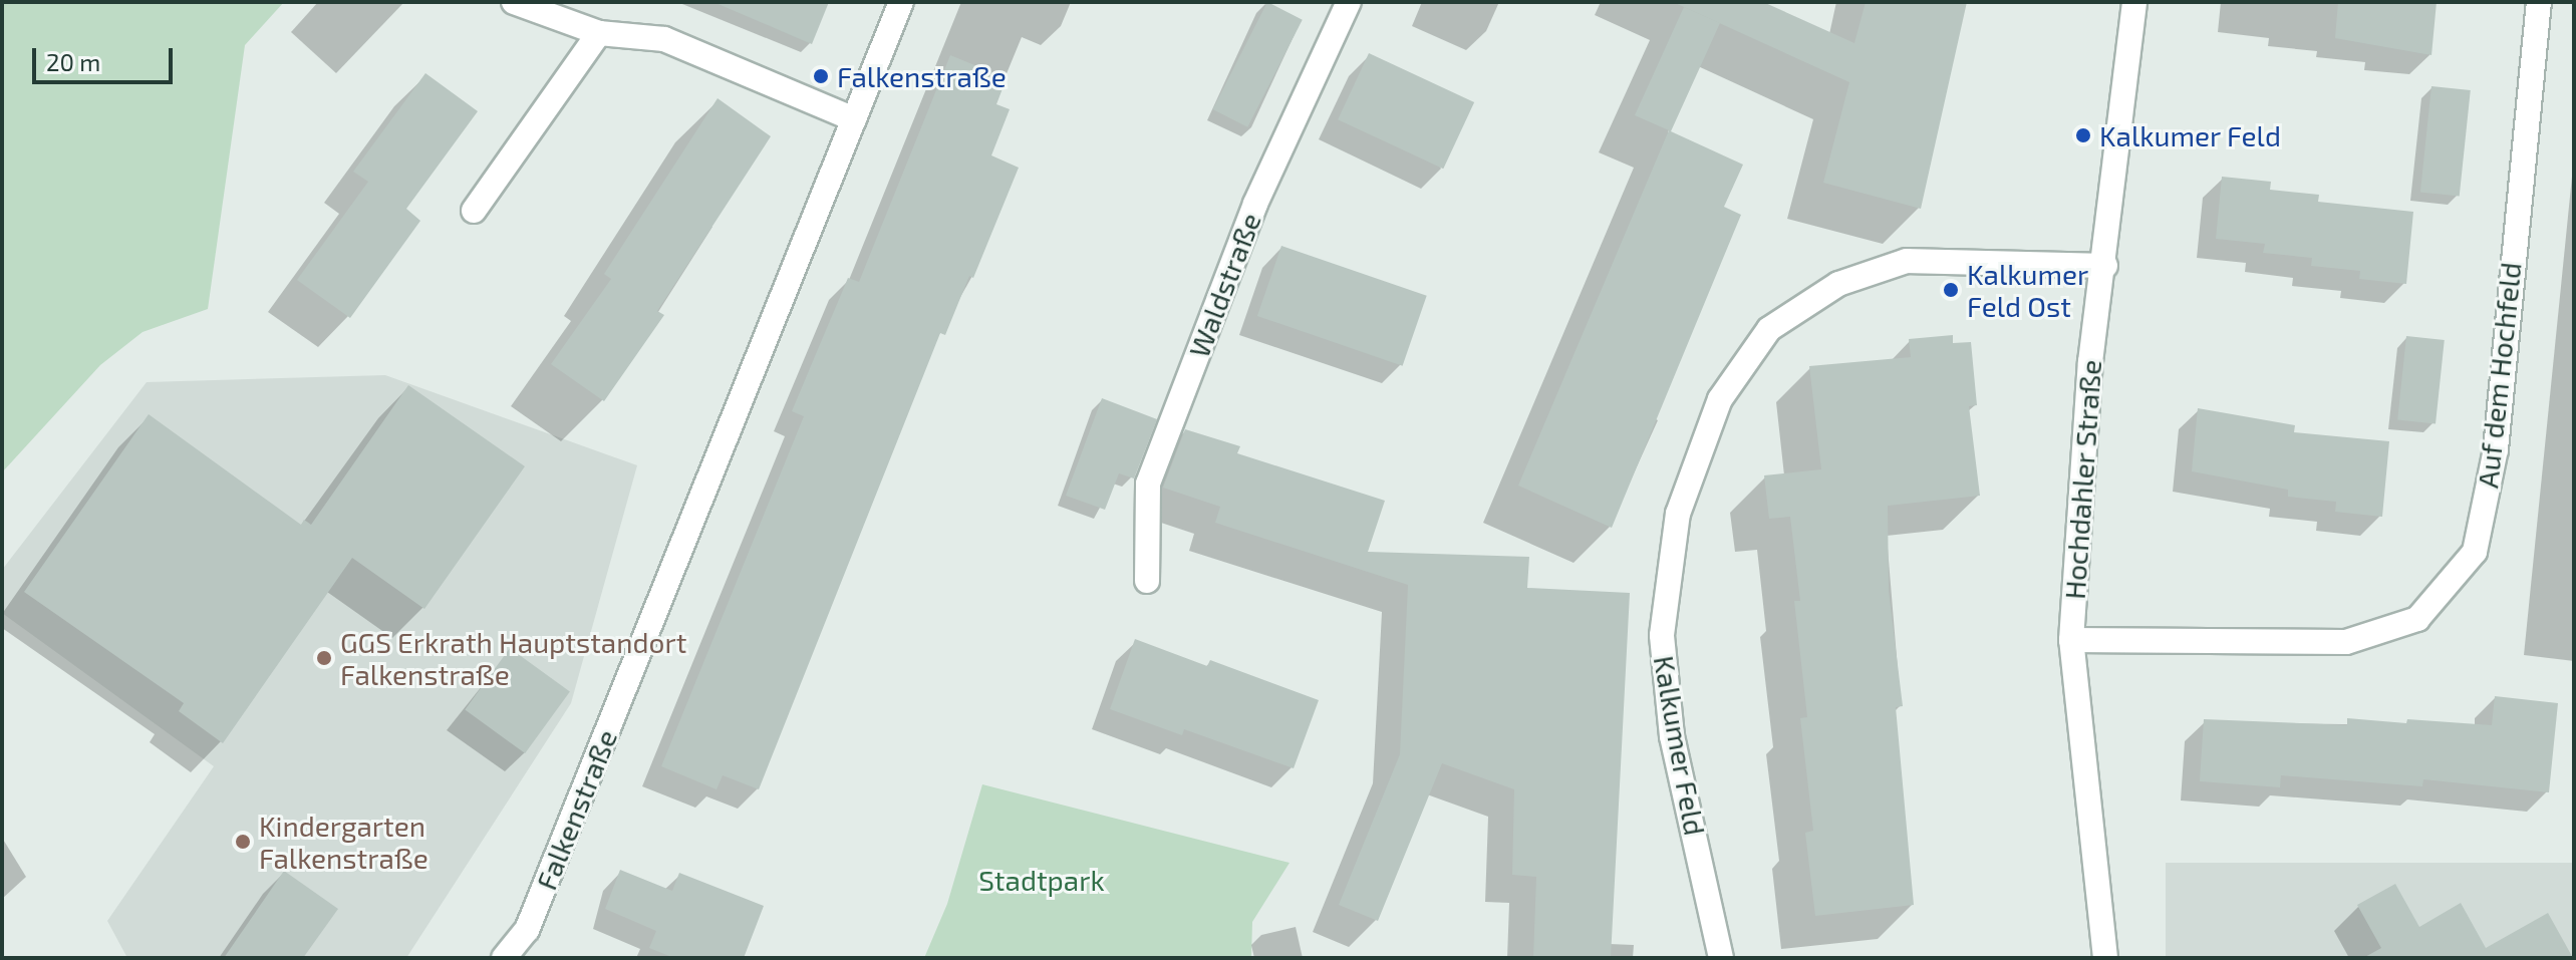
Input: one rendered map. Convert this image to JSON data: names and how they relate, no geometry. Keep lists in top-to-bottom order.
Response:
{
  "streets": {
    "street": [
      "Waldstraße",
      "Auf dem Hochfeld",
      "Hochdahler Straße",
      "Kalkumer Feld",
      "Falkenstraße"
    ]
  },
  "crossings": [
    ["Auf dem Hochfeld", "Hochdahler Straße"],
    ["Hochdahler Straße", "Kalkumer Feld"]
  ],
  "parks": ["Stadtpark"],
  "places": [
    "Falkenstraße",
    "Kalkumer Feld",
    "Kalkumer Feld Ost",
    "GGS Erkrath Hauptstandort Falkenstraße",
    "Kindergarten Falkenstraße"
  ],
  "scale_bar": "20 m"
}
